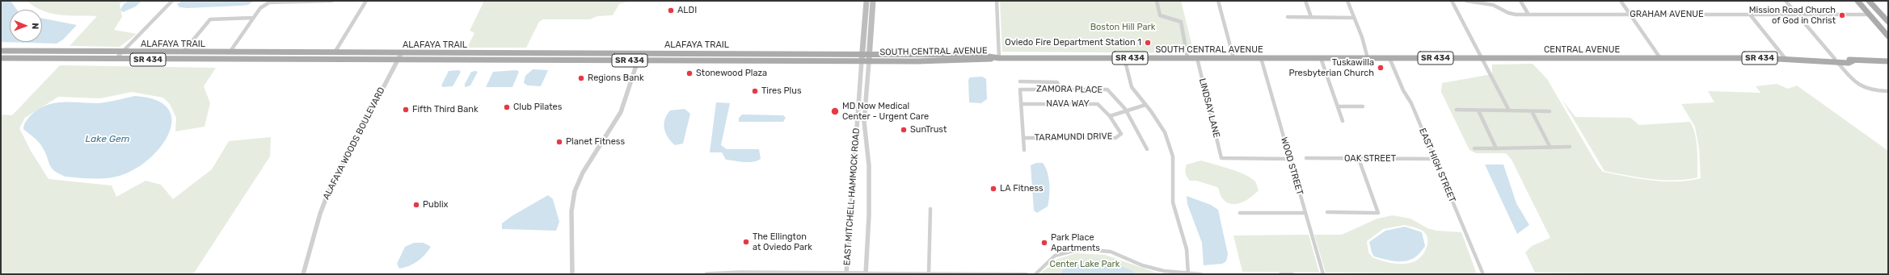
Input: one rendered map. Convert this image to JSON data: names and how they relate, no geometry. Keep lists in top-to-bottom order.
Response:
{
  "streets": {
    "main road": [
      "ALAFAYA TRAIL",
      "SOUTH CENTRAL AVENUE",
      "CENTRAL AVENUE",
      "SR 434"
    ],
    "street": [
      "GRAHAM AVENUE",
      "ZAMORA PLACE",
      "NAVA WAY",
      "LINDSAY LANE",
      "TARAMUNDI DRIVE",
      "ALAFAYA WOODS BOULEVARD",
      "OAK STREET",
      "EAST HIGH STREET",
      "WOOD STREET",
      "EAST MITCHELL HAMMOCK ROAD"
    ]
  },
  "crossings": [
    ["ALAFAYA TRAIL", "SOUTH CENTRAL AVENUE"],
    ["ALAFAYA TRAIL", "ALAFAYA WOODS BOULEVARD"],
    ["ALAFAYA TRAIL", "EAST MITCHELL HAMMOCK ROAD"],
    ["SOUTH CENTRAL AVENUE", "CENTRAL AVENUE"],
    ["SOUTH CENTRAL AVENUE", "LINDSAY LANE"],
    ["SOUTH CENTRAL AVENUE", "WOOD STREET"],
    ["SOUTH CENTRAL AVENUE", "EAST MITCHELL HAMMOCK ROAD"],
    ["CENTRAL AVENUE", "EAST HIGH STREET"],
    ["ZAMORA PLACE", "NAVA WAY"],
    ["ZAMORA PLACE", "TARAMUNDI DRIVE"],
    ["NAVA WAY", "TARAMUNDI DRIVE"],
    ["LINDSAY LANE", "WOOD STREET"],
    ["OAK STREET", "EAST HIGH STREET"]
  ],
  "water": ["Lake Gem"],
  "parks": ["Boston Hill Park", "Center Lake Park"],
  "places": [
    "ALDI",
    "Mission Road Church of God in Christ",
    "Oviedo Fire Department Station 1",
    "Tuskawilla Presbyterian Church",
    "Stonewood Plaza",
    "Regions Bank",
    "Tires Plus",
    "Club Pilates",
    "Fifth Third Bank",
    "MD Now Medical Center - Urgent Care",
    "SunTrust",
    "Planet Fitness",
    "LA Fitness",
    "Publix",
    "The Ellington at Oviedo Park",
    "Park Place Apartments"
  ],
  "north": "right"
}
